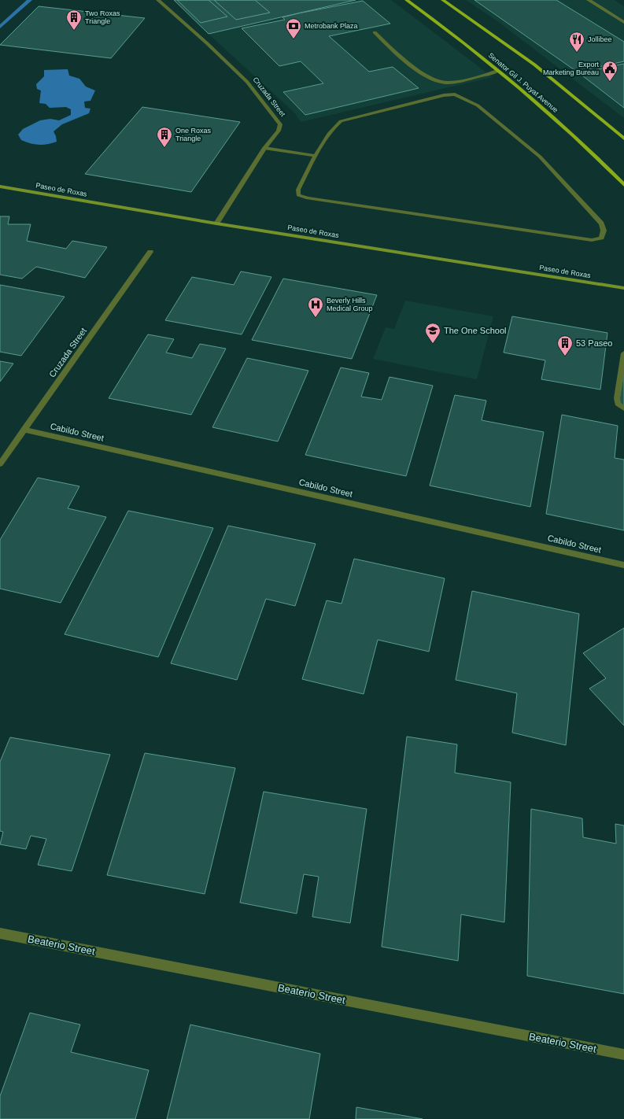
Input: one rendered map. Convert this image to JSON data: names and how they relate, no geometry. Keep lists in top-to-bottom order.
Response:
{
  "streets": {
    "main road": ["Senator Gil J. Puyat Avenue", "Paseo de Roxas"],
    "street": ["Cruzada Street", "Cabildo Street", "Beaterio Street"]
  },
  "crossings": [
    ["Cruzada Street", "Paseo de Roxas"],
    ["Cruzada Street", "Cabildo Street"]
  ],
  "places": {
    "building": ["Two Roxas Triangle", "One Roxas Triangle", "53 Paseo"],
    "bank": ["Metrobank Plaza"],
    "restaurant": ["Jollibee"],
    "public building": ["Export Marketing Bureau"],
    "hospital": ["Beverly Hills Medical Group"],
    "school or university": ["The One School"]
  }
}
